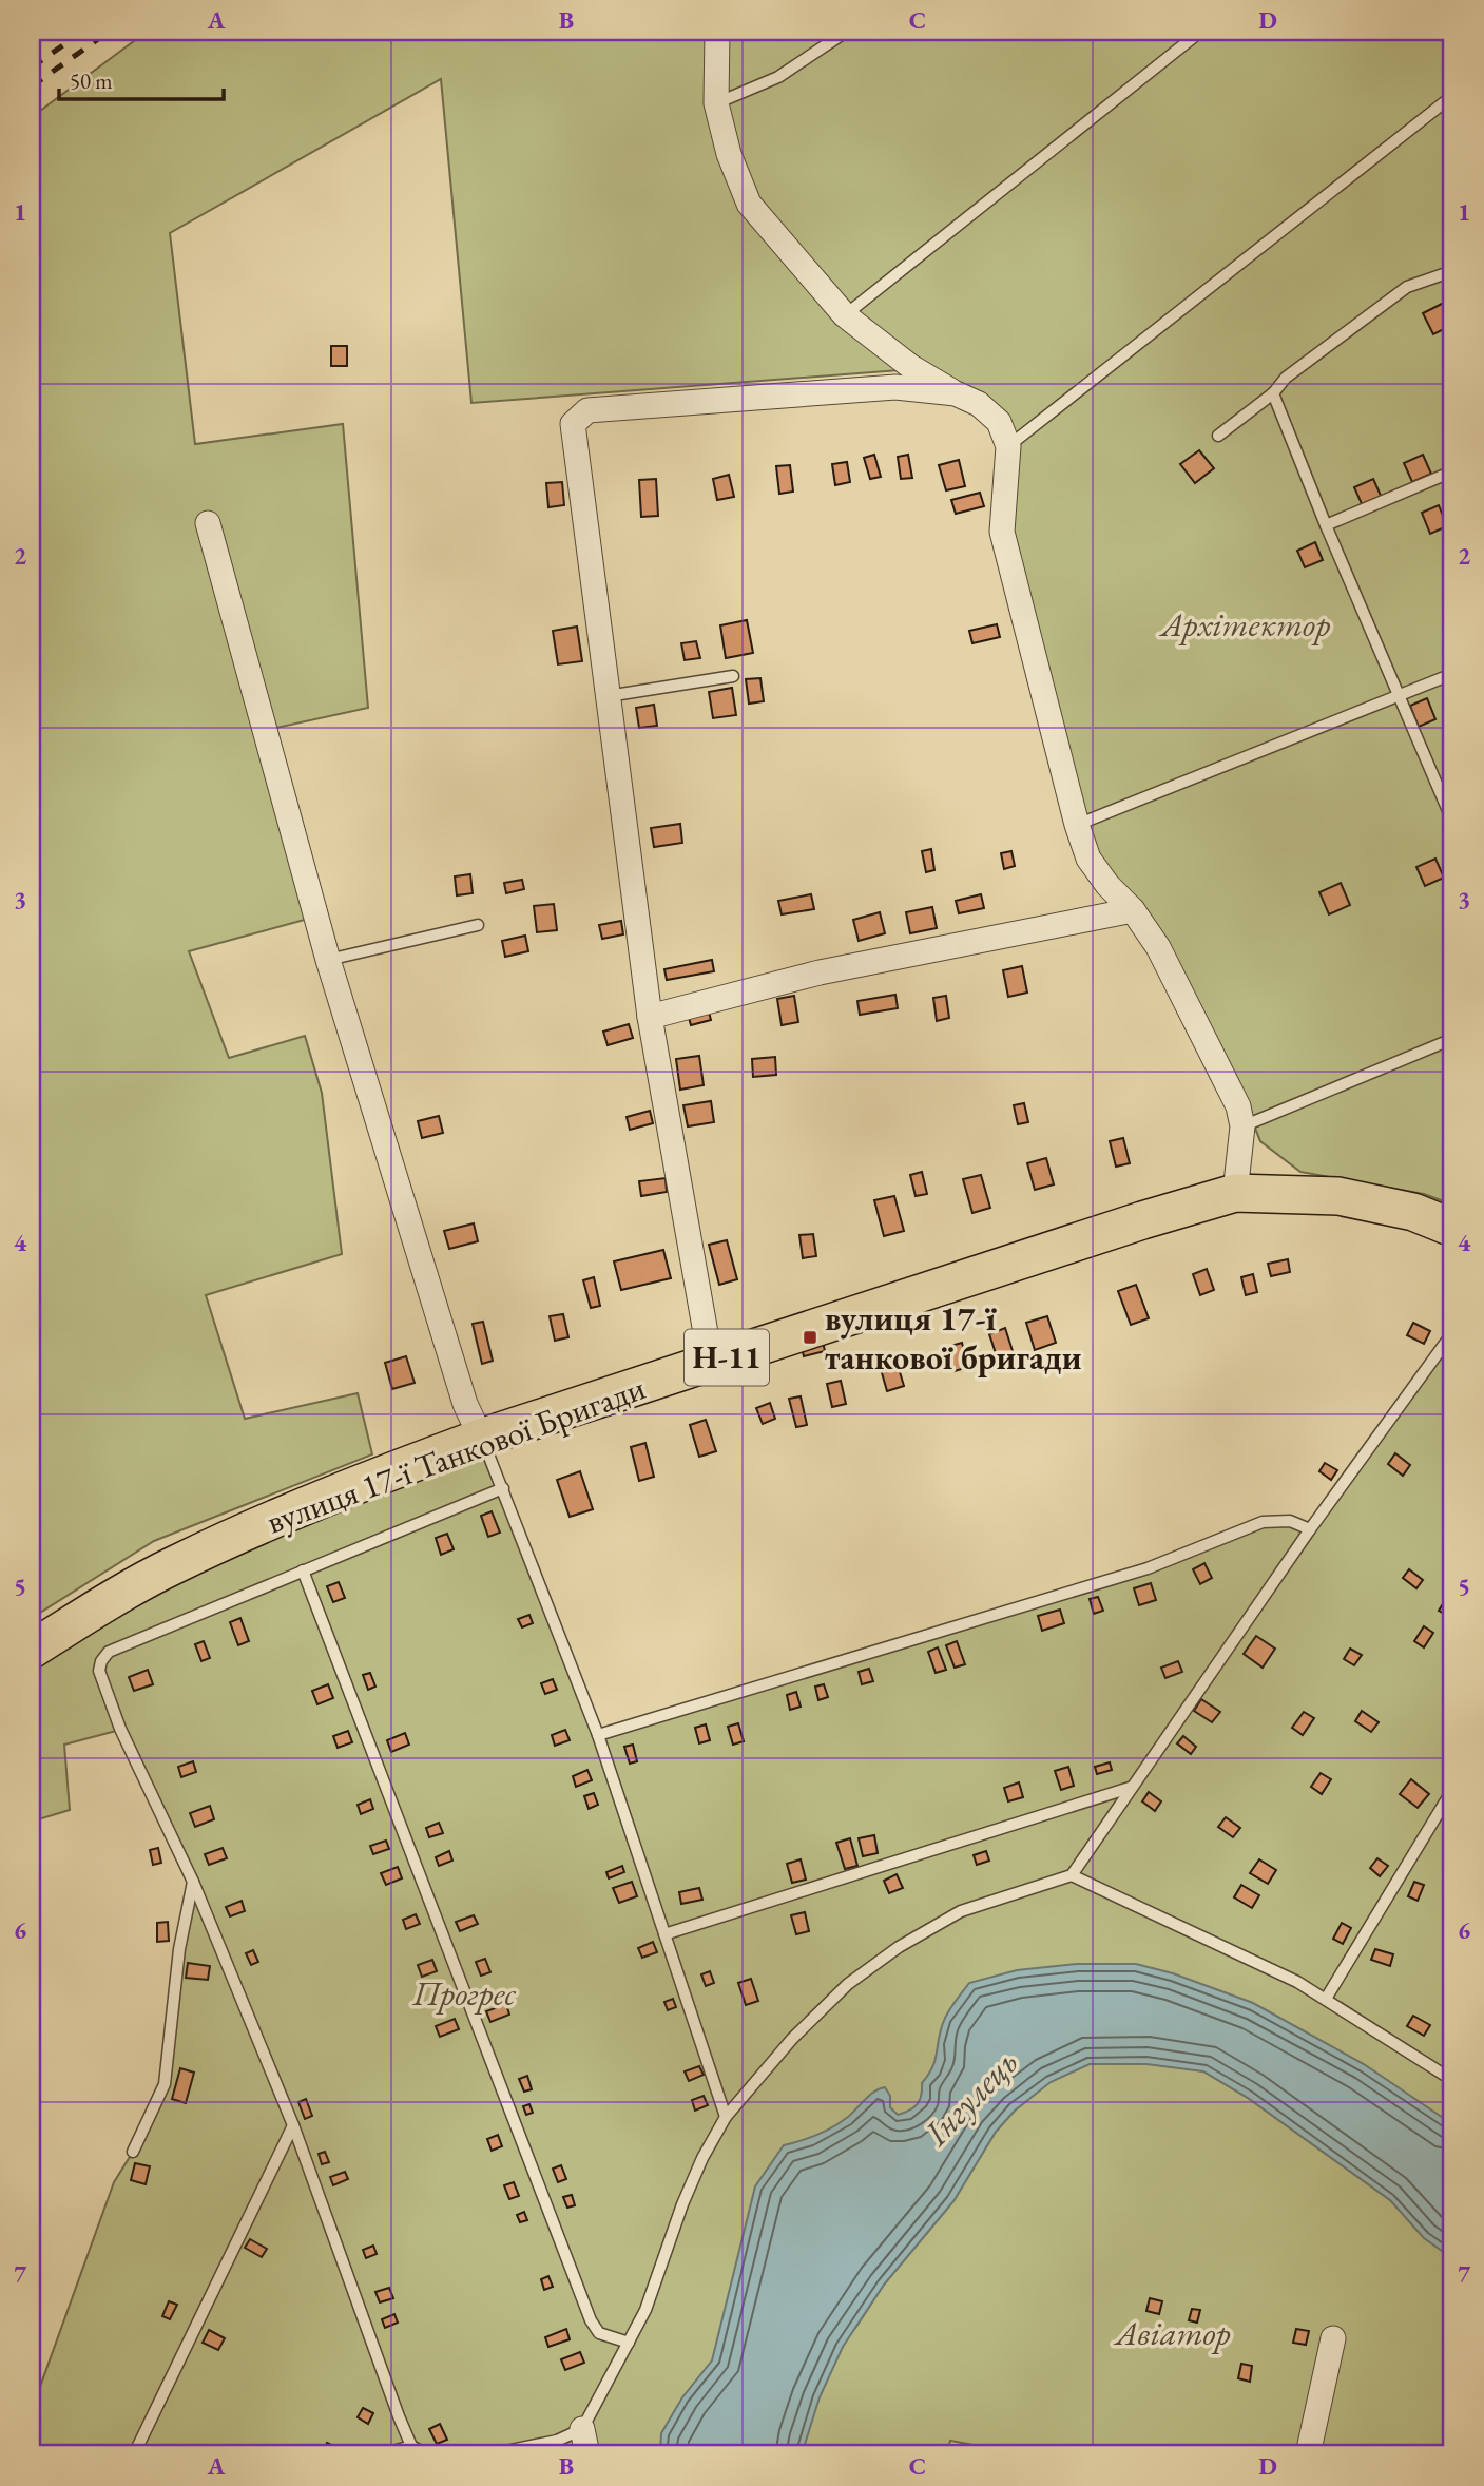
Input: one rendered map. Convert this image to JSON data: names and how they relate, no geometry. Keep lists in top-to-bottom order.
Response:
{
  "streets": {
    "main road": ["Н-11", "вулиця 17-ї Танкової Бригади"]
  },
  "water": ["Інгулець"],
  "parks": ["Архітектор", "Прогрес", "Авіатор"],
  "places": {
    "transit": ["вулиця 17-ї танкової бригади"]
  },
  "scale_bar": "50 m",
  "grid": {
    "columns": [
      "A",
      "B",
      "C",
      "D"
    ],
    "rows": [
      "1",
      "2",
      "3",
      "4",
      "5",
      "6",
      "7"
    ]
  }
}
